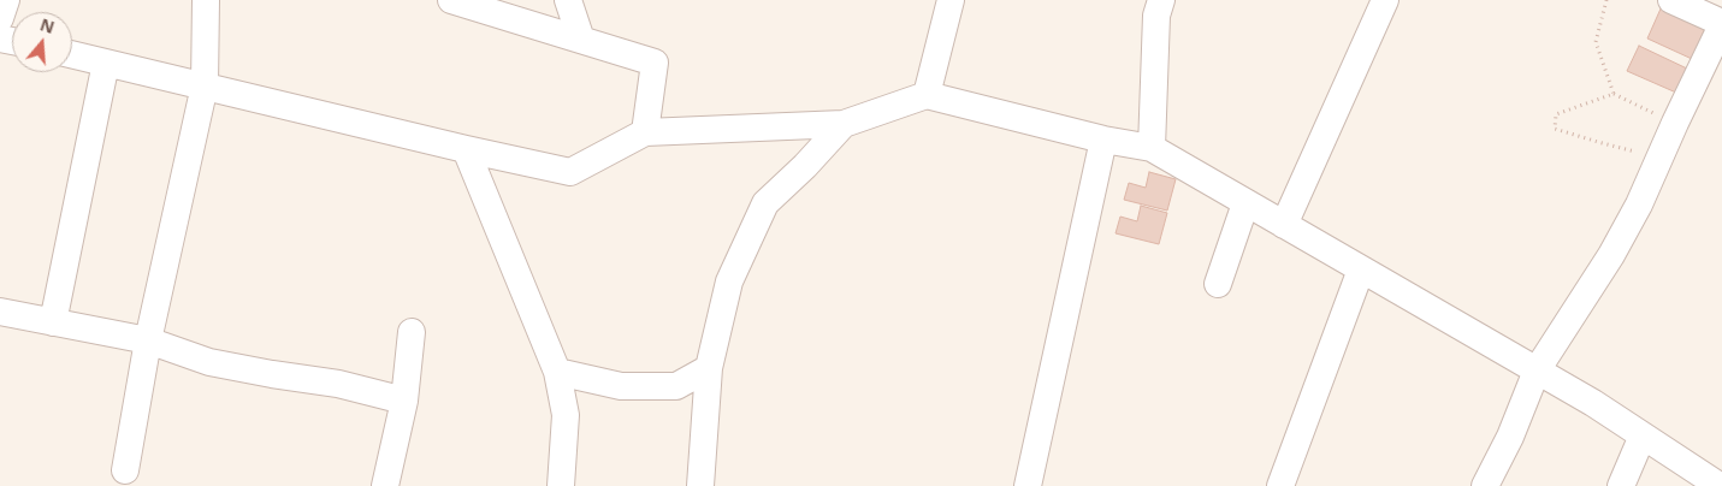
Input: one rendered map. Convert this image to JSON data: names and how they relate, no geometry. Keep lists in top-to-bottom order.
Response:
{
  "north": "top"
}
